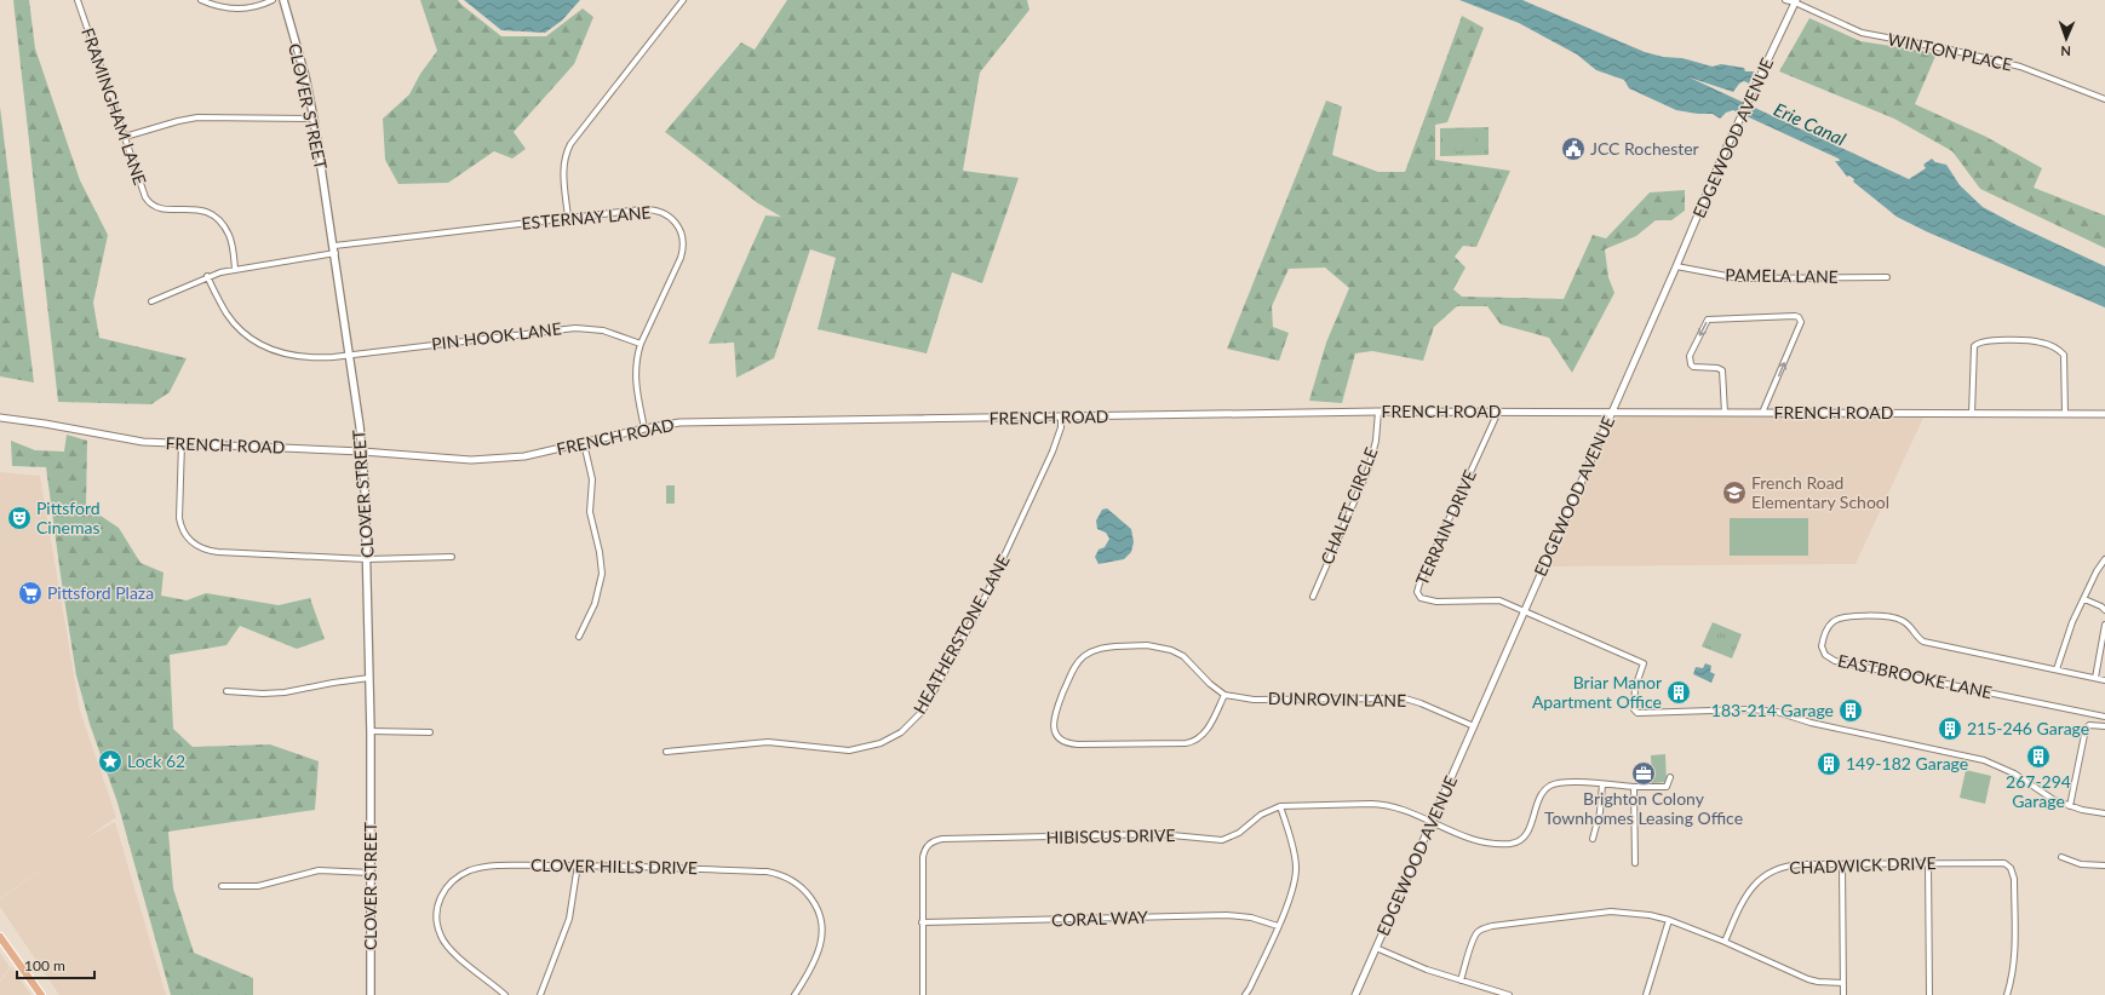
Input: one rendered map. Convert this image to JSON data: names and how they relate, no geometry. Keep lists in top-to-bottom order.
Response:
{
  "streets": {
    "main road": ["CLOVER STREET"],
    "street": [
      "WINTON PLACE",
      "FRAMINGHAM LANE",
      "EDGEWOOD AVENUE",
      "ESTERNAY LANE",
      "PAMELA LANE",
      "PIN HOOK LANE",
      "FRENCH ROAD",
      "CHALET CIRCLE",
      "TERRAIN DRIVE",
      "HEATHERSTONE LANE",
      "EASTBROOKE LANE",
      "DUNROVIN LANE",
      "HIBISCUS DRIVE",
      "CHADWICK DRIVE",
      "CLOVER HILLS DRIVE",
      "CORAL WAY"
    ]
  },
  "crossings": [
    ["WINTON PLACE", "EDGEWOOD AVENUE"],
    ["FRAMINGHAM LANE", "ESTERNAY LANE"],
    ["CLOVER STREET", "ESTERNAY LANE"],
    ["CLOVER STREET", "PIN HOOK LANE"],
    ["CLOVER STREET", "FRENCH ROAD"],
    ["EDGEWOOD AVENUE", "PAMELA LANE"],
    ["EDGEWOOD AVENUE", "FRENCH ROAD"],
    ["EDGEWOOD AVENUE", "TERRAIN DRIVE"],
    ["EDGEWOOD AVENUE", "DUNROVIN LANE"],
    ["EDGEWOOD AVENUE", "HIBISCUS DRIVE"],
    ["ESTERNAY LANE", "PIN HOOK LANE"],
    ["ESTERNAY LANE", "FRENCH ROAD"],
    ["FRENCH ROAD", "CHALET CIRCLE"],
    ["FRENCH ROAD", "TERRAIN DRIVE"],
    ["FRENCH ROAD", "HEATHERSTONE LANE"],
    ["HIBISCUS DRIVE", "CORAL WAY"]
  ],
  "water": ["Erie Canal"],
  "places": {
    "public building": ["JCC Rochester"],
    "school or university": ["French Road Elementary School"],
    "theatre": ["Pittsford Cinemas"],
    "supermarket": ["Pittsford Plaza"],
    "building": [
      "Briar Manor Apartment Office",
      "183-214 Garage",
      "215-246 Garage",
      "267-294 Garage",
      "149-182 Garage"
    ],
    "place": ["Lock 62"],
    "office": ["Brighton Colony Townhomes Leasing Office"]
  },
  "scale_bar": "100 m",
  "north": "bottom"
}
